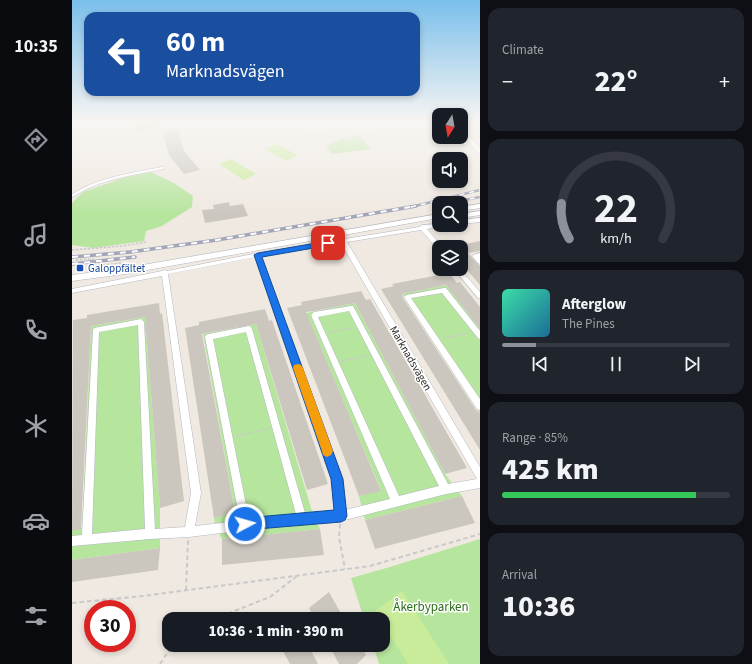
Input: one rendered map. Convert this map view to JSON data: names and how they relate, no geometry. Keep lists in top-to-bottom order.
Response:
{
  "streets": {
    "street": ["Marknadsvägen"]
  },
  "parks": ["Åkerbyparken"],
  "places": {
    "transit": ["Galoppfältet"]
  },
  "north": "bottom",
  "page": {
    "tabs": "10:35",
    "tile": [
      "Climate",
      ["Range · 85%", "425 km"],
      ["Arrival", "10:36"]
    ],
    "turn": ["60 m", "Marknadsvägen"],
    "heat": ["−", "22°", "+"],
    "song": ["Afterglow", "The Pines"],
    "limit": "30",
    "trip": "10:36 · 1 min · 390 m",
    "gauge": ["22", "km/h"]
  }
}
